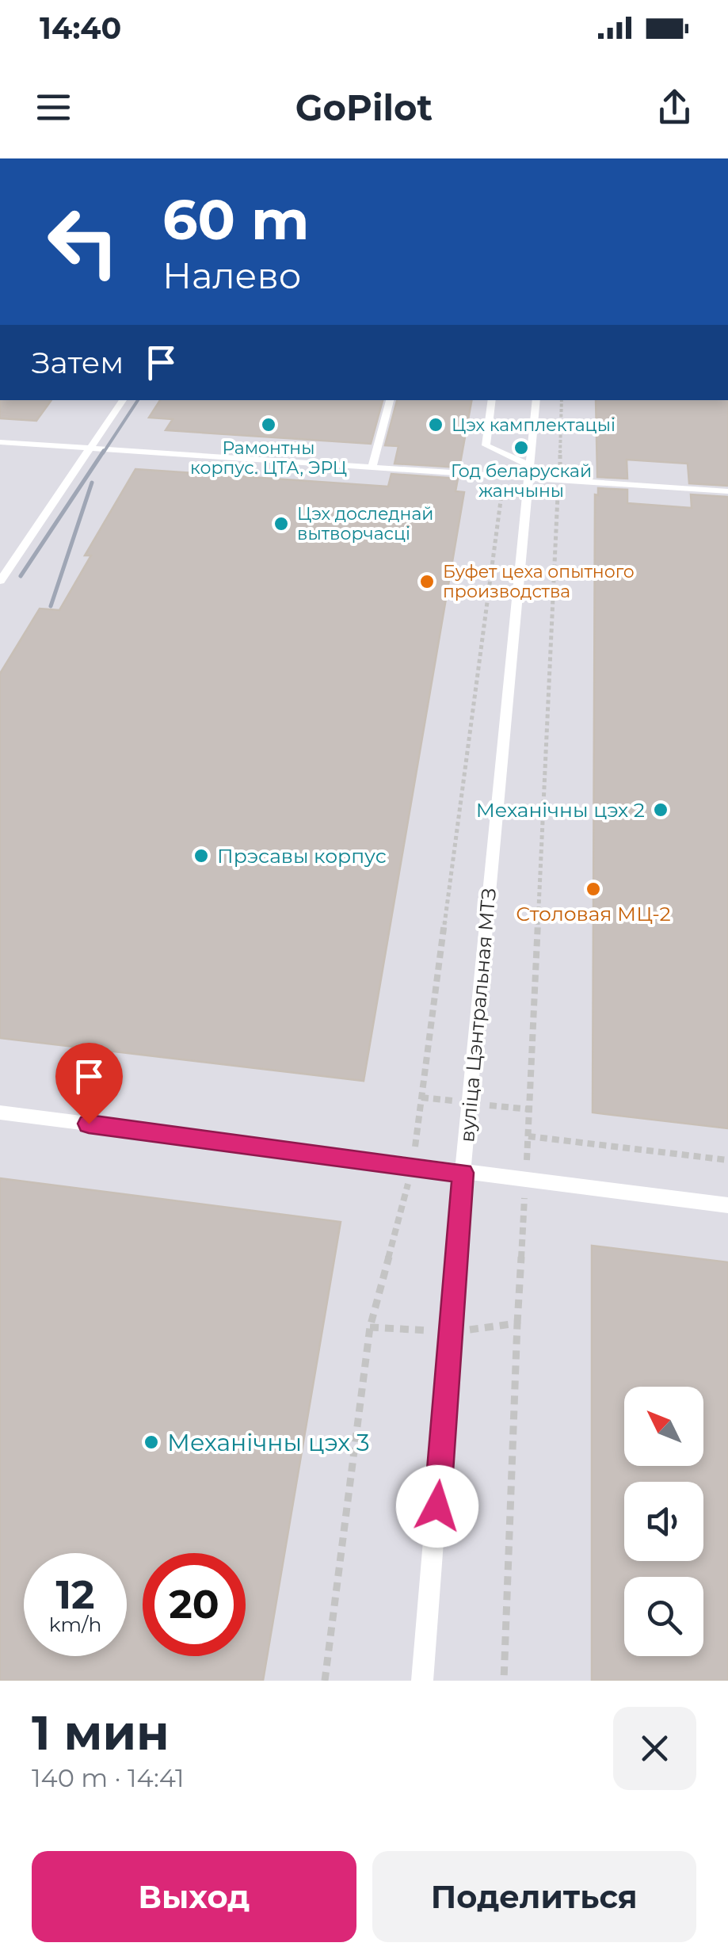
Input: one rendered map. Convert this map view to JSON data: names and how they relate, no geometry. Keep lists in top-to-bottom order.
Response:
{
  "streets": {
    "lane": ["вуліца Цэнтральная МТЗ"]
  },
  "places": [
    "Рамонтны корпус. ЦТА, ЭРЦ",
    "Цэх камплектацыі",
    "Год беларускай жанчыны",
    "Цэх доследнай вытворчасці",
    "Буфет цеха опытного производства",
    "Механічны цэх 2",
    "Прэсавы корпус",
    "Столовая МЦ-2",
    "Механічны цэх 3"
  ],
  "north": "top left",
  "page": {
    "status": "14:40",
    "header": "GoPilot",
    "turn": ["60 m", "Налево"],
    "then": "Затем",
    "speed": "12 km/h",
    "limit": "20",
    "heading": ["1 мин", "140 m · 14:41"],
    "buttons": ["Выход", "Поделиться"]
  }
}
